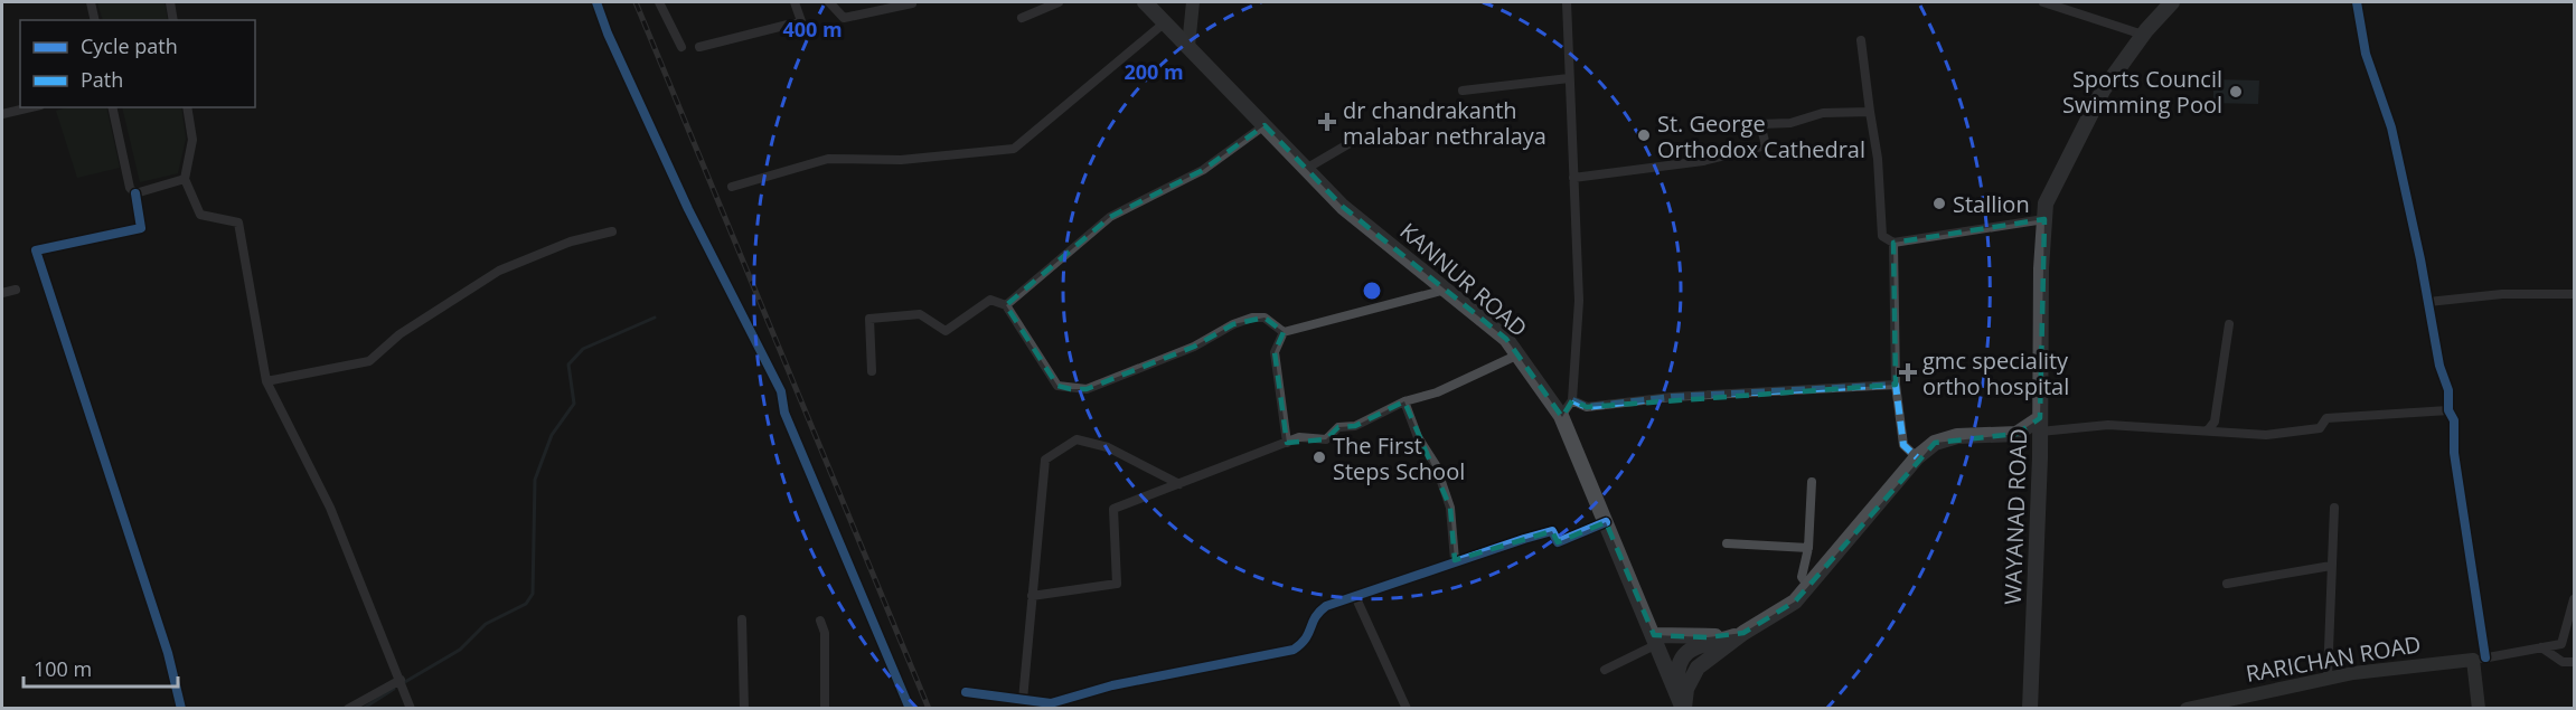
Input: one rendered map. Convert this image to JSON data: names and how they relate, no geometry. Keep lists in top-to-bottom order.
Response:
{
  "streets": {
    "main road": ["KANNUR ROAD", "WAYANAD ROAD"],
    "street": ["RARICHAN ROAD"]
  },
  "places": {
    "other": [
      "Sports Council Swimming Pool",
      "St. George Orthodox Cathedral",
      "Stallion",
      "The First Steps School"
    ],
    "health": ["dr chandrakanth malabar nethralaya", "gmc speciality ortho hospital"]
  },
  "legend": ["Cycle path", "Path"],
  "scale_bar": "100 m",
  "rings": ["400 m", "200 m"]
}
